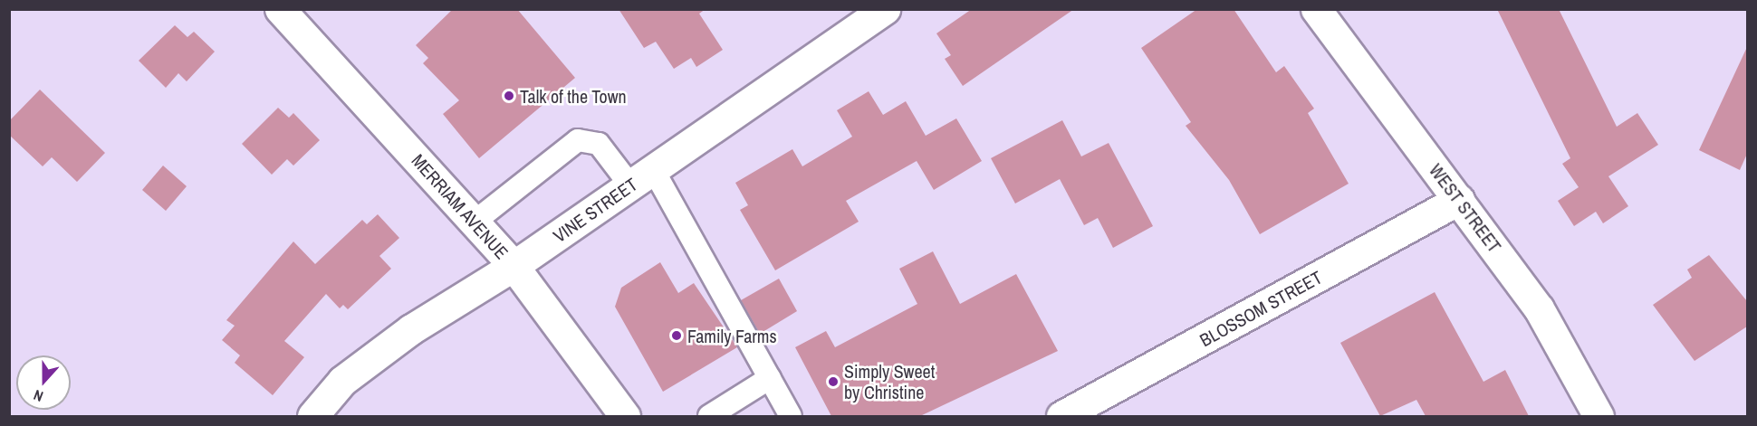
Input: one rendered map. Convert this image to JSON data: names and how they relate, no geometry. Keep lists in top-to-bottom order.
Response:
{
  "streets": {
    "street": [
      "MERRIAM AVENUE",
      "WEST STREET",
      "VINE STREET",
      "BLOSSOM STREET"
    ]
  },
  "crossings": [
    ["MERRIAM AVENUE", "VINE STREET"],
    ["WEST STREET", "BLOSSOM STREET"]
  ],
  "places": ["Talk of the Town", "Family Farms", "Simply Sweet by Christine"],
  "north": "bottom"
}
